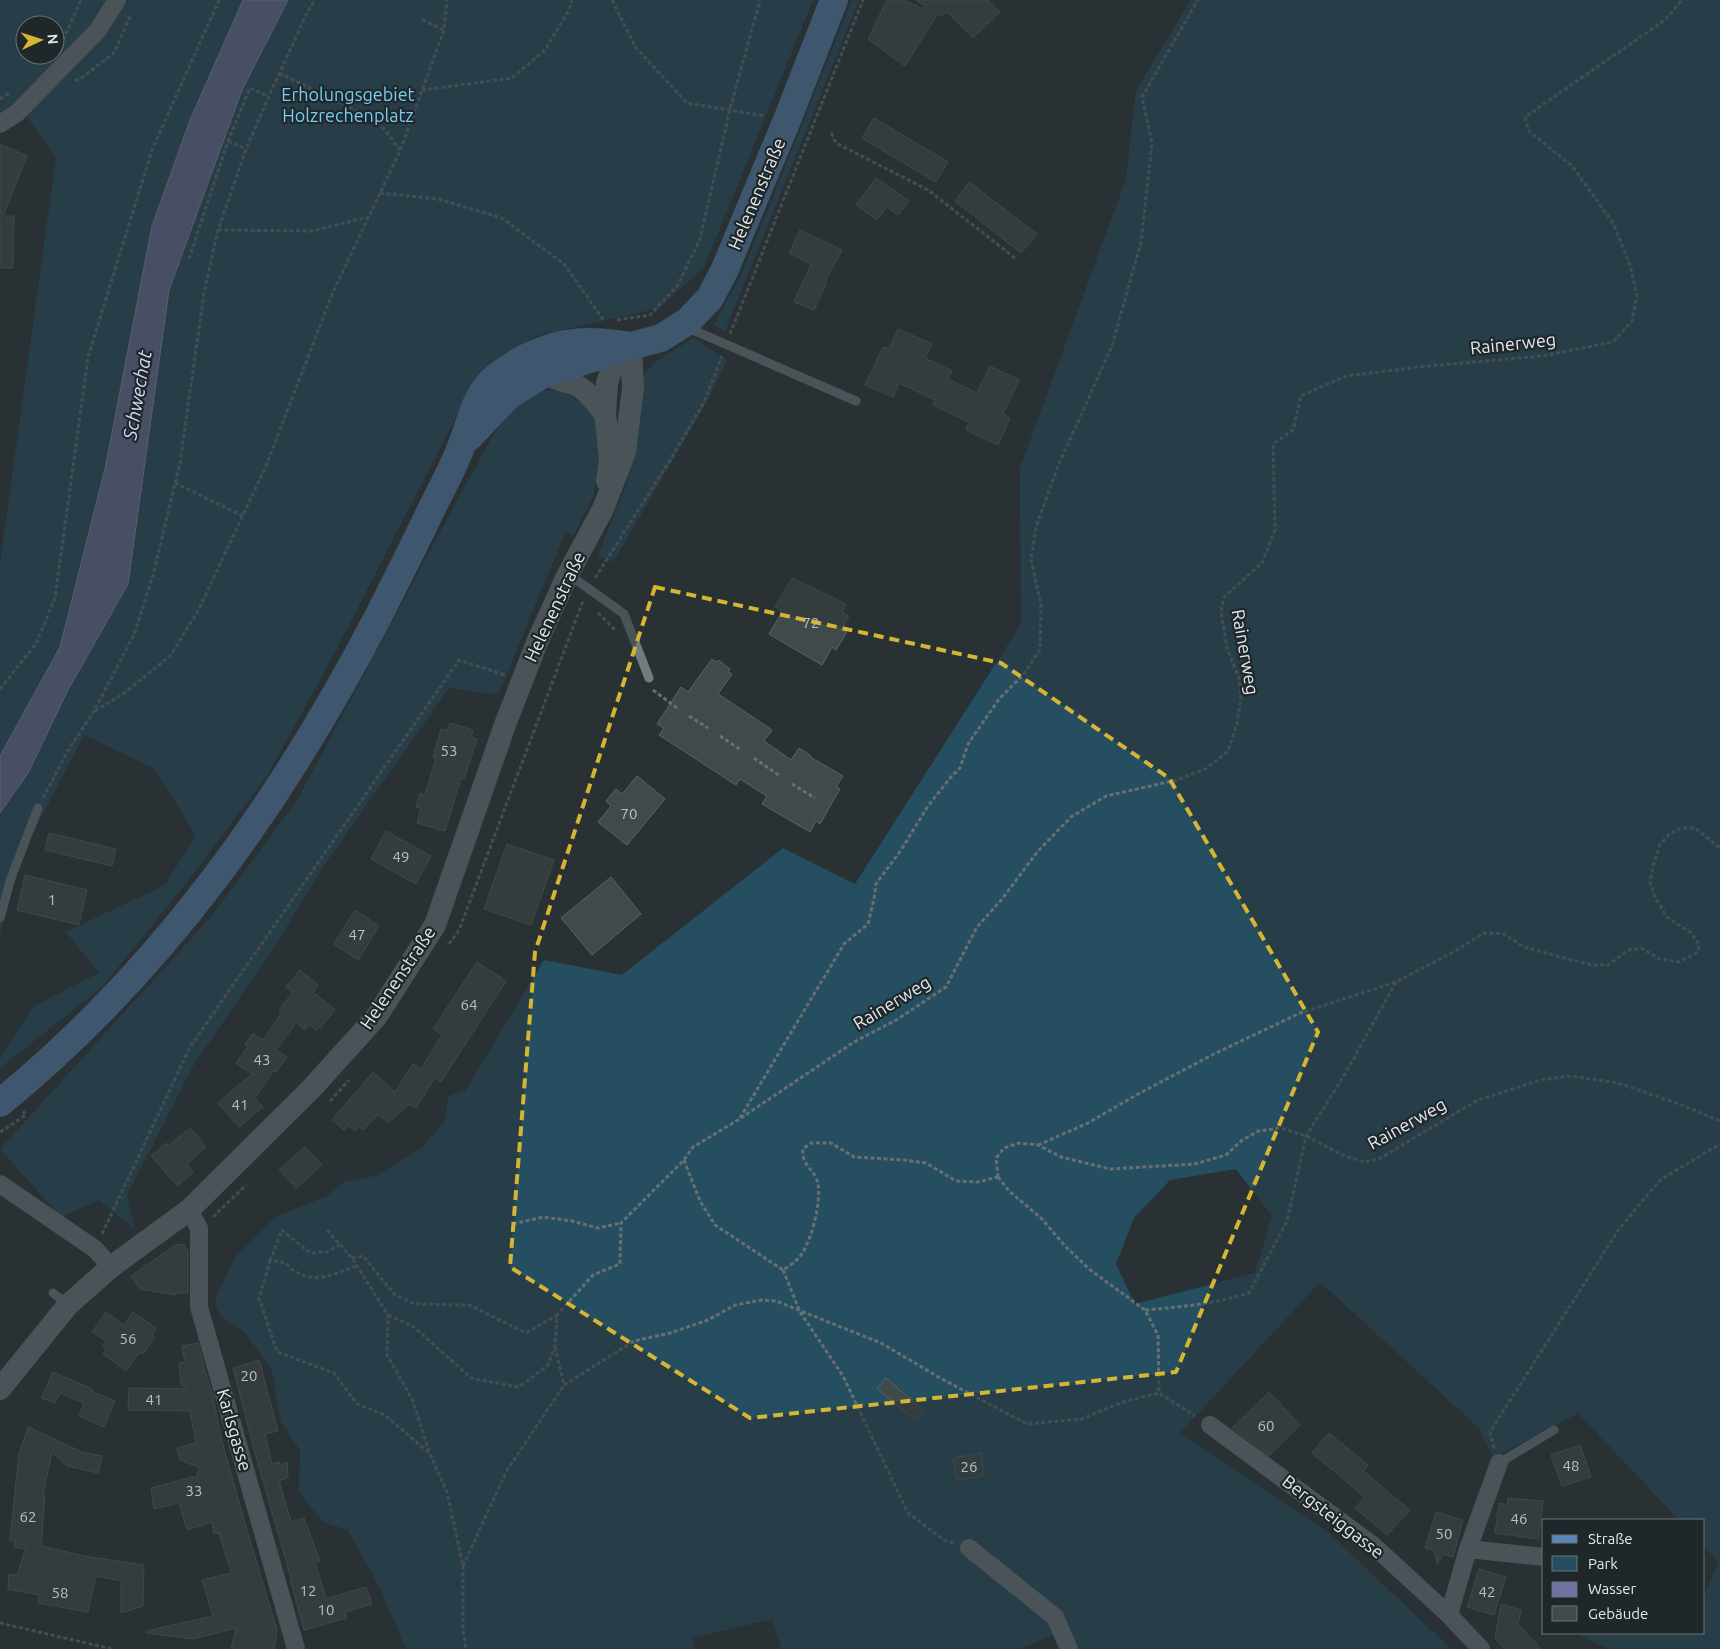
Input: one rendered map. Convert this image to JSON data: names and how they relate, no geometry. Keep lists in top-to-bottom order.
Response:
{
  "streets": {
    "main road": ["Helenenstraße"],
    "street": ["Karlsgasse", "Bergsteiggasse"],
    "path": ["Rainerweg"]
  },
  "crossings": [
    ["Helenenstraße", "Karlsgasse"]
  ],
  "water": ["Schwechat"],
  "parks": ["Erholungsgebiet Holzrechenplatz"],
  "house_numbers": [
    "72",
    "53",
    "70",
    "49",
    "1",
    "47",
    "64",
    "43",
    "41",
    "56",
    "20",
    "41",
    "60",
    "48",
    "26",
    "33",
    "62",
    "46",
    "50",
    "12",
    "42",
    "58",
    "10"
  ],
  "legend": [
    "Straße",
    "Park",
    "Wasser",
    "Gebäude"
  ],
  "north": "right"
}
